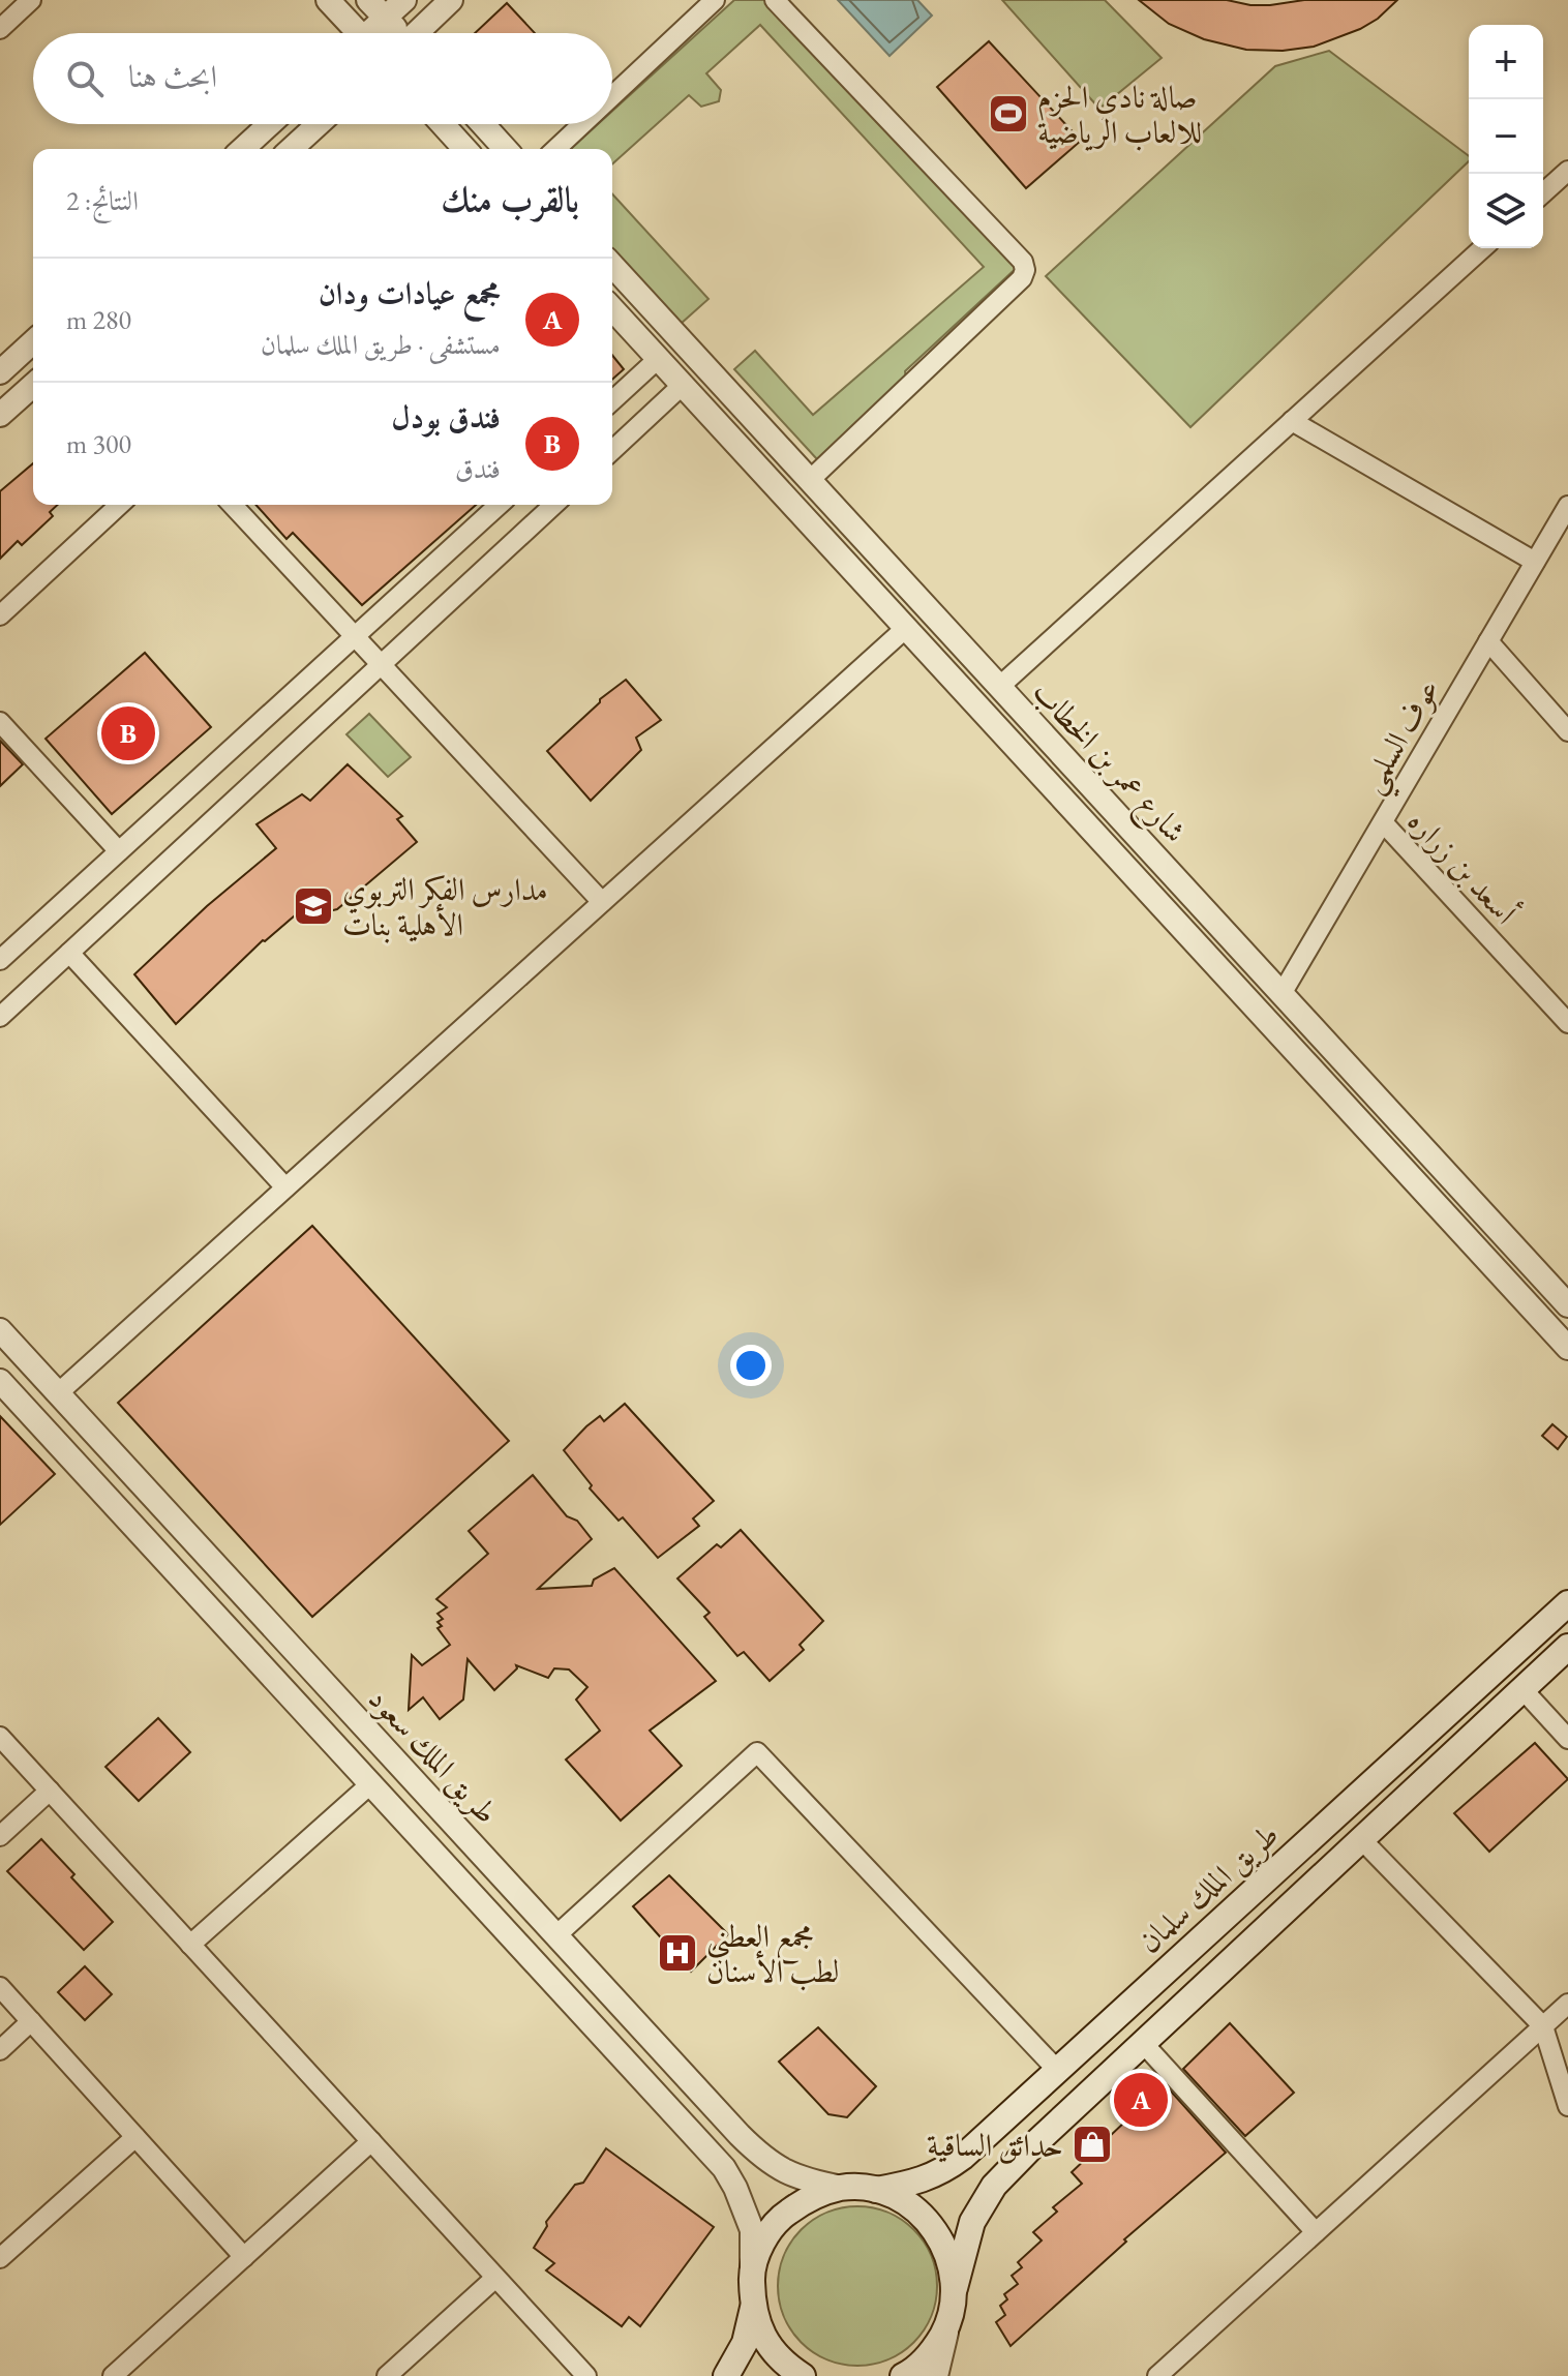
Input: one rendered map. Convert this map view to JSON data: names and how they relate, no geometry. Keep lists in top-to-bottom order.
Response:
{
  "streets": {
    "main road": ["طريق الملك سلمان"],
    "street": [
      "عوف السلمي",
      "شارع عمر بن الخطاب",
      "أسعد بن زراره",
      "طريق الملك سعود"
    ]
  },
  "crossings": [
    ["عوف السلمي", "شارع عمر بن الخطاب"],
    ["عوف السلمي", "أسعد بن زراره"]
  ],
  "places": {
    "sports": ["صالة نادي الحزم للالعاب الرياضية"],
    "school or university": ["مدارس الفكر التربوي الأهلية بنات"],
    "hospital": ["مجمع العطني لطب الأسنان"],
    "shop": ["حدائق الساقية"]
  },
  "page": {
    "map_buttons": ["+", "−"],
    "search": "ابحث هنا",
    "heading": ["بالقرب منك", "النتائج: 2"],
    "list": [
      {
        "mark": "A",
        "name": "مجمع عيادات ودان",
        "note": "مستشفى · طريق الملك سلمان",
        "value": "280 m"
      },
      {
        "mark": "B",
        "name": "فندق بودل",
        "note": "فندق",
        "value": "300 m"
      }
    ],
    "pins": ["B", "A"]
  }
}
